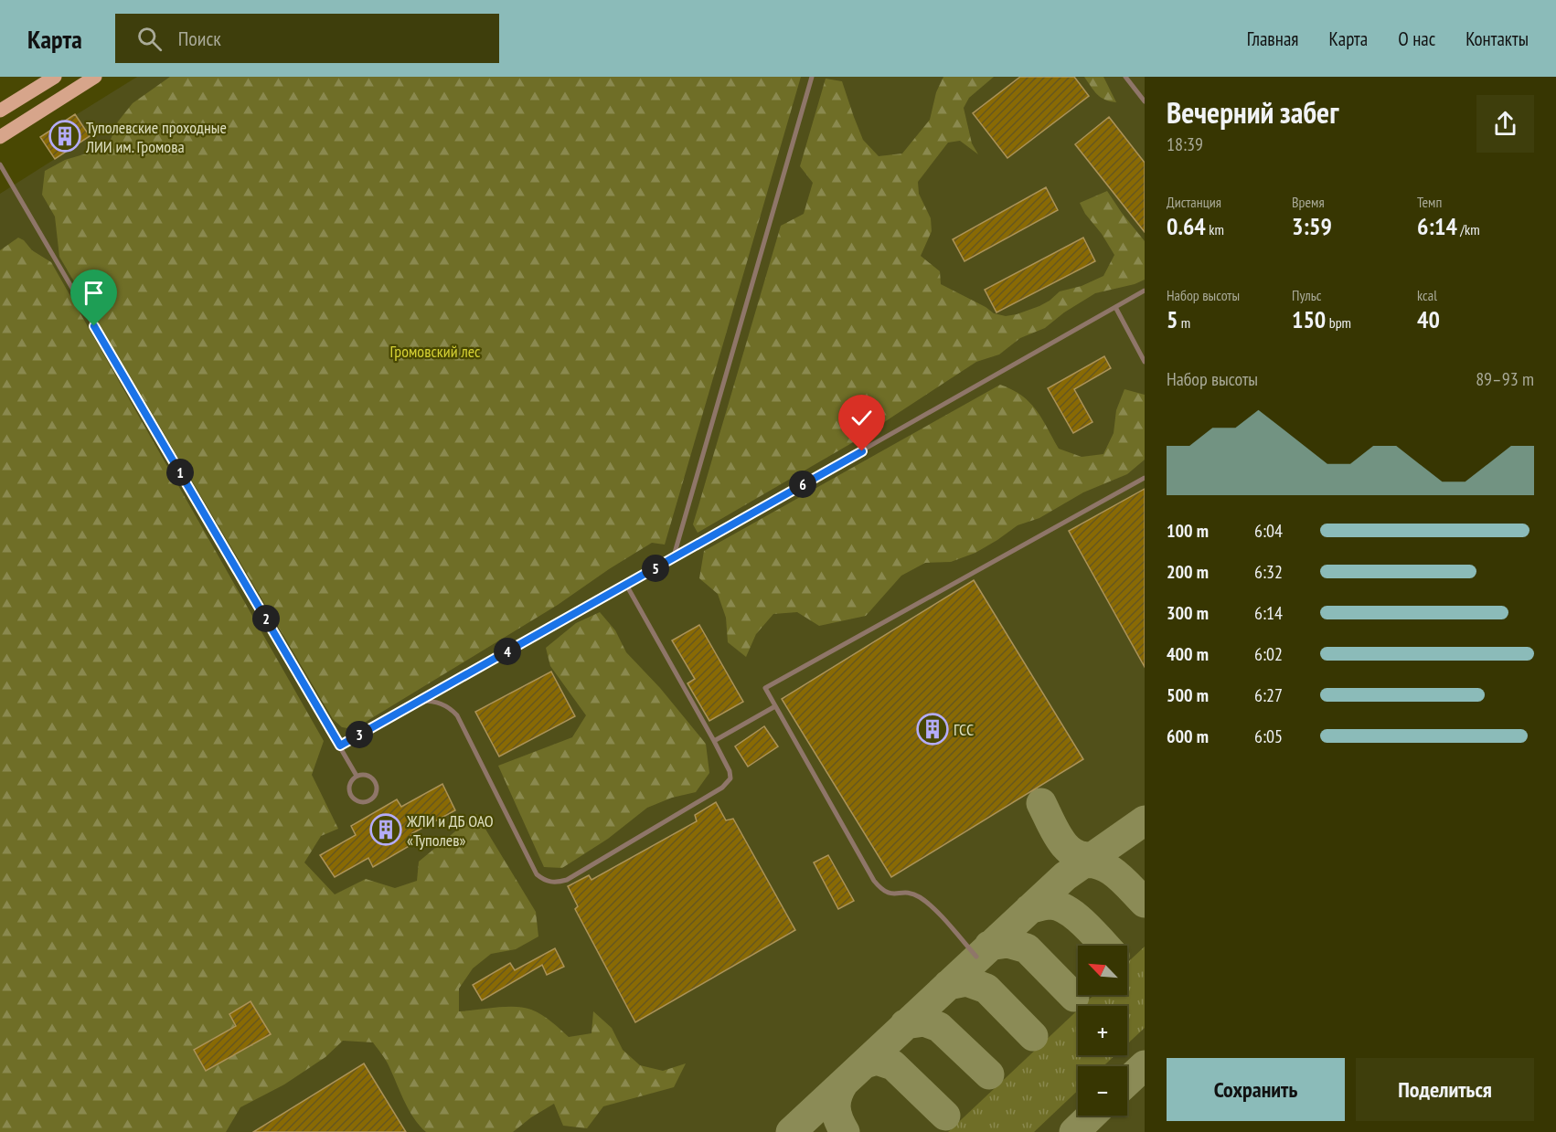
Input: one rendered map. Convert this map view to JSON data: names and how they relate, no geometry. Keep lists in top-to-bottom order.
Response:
{
  "parks": ["Громовский лес"],
  "places": {
    "building": ["Туполевские проходные ЛИИ им. Громова", "ГСС", "ЖЛИ и ДБ ОАО «Туполев»"]
  },
  "north": "top left",
  "page": {
    "header": "Карта",
    "search": "Поиск",
    "nav": [
      "Главная",
      "Карта",
      "О нас",
      "Контакты"
    ],
    "heading": ["Вечерний забег", "18:39"],
    "stats": [
      ["Дистанция", "0.64 km"],
      ["Время", "3:59"],
      ["Темп", "6:14 /km"],
      ["Набор высоты", "5 m"],
      ["Пульс", "150 bpm"],
      ["kcal", "40"]
    ],
    "chart": ["Набор высоты", "89–93 m"],
    "pins": [
      "1",
      "6",
      "5",
      "2",
      "4",
      "3"
    ],
    "list": [
      {
        "name": "100 m",
        "note": "6:04"
      },
      {
        "name": "200 m",
        "note": "6:32"
      },
      {
        "name": "300 m",
        "note": "6:14"
      },
      {
        "name": "400 m",
        "note": "6:02"
      },
      {
        "name": "500 m",
        "note": "6:27"
      },
      {
        "name": "600 m",
        "note": "6:05"
      }
    ],
    "map_buttons": ["+", "−"],
    "buttons": ["Сохранить", "Поделиться"]
  }
}
